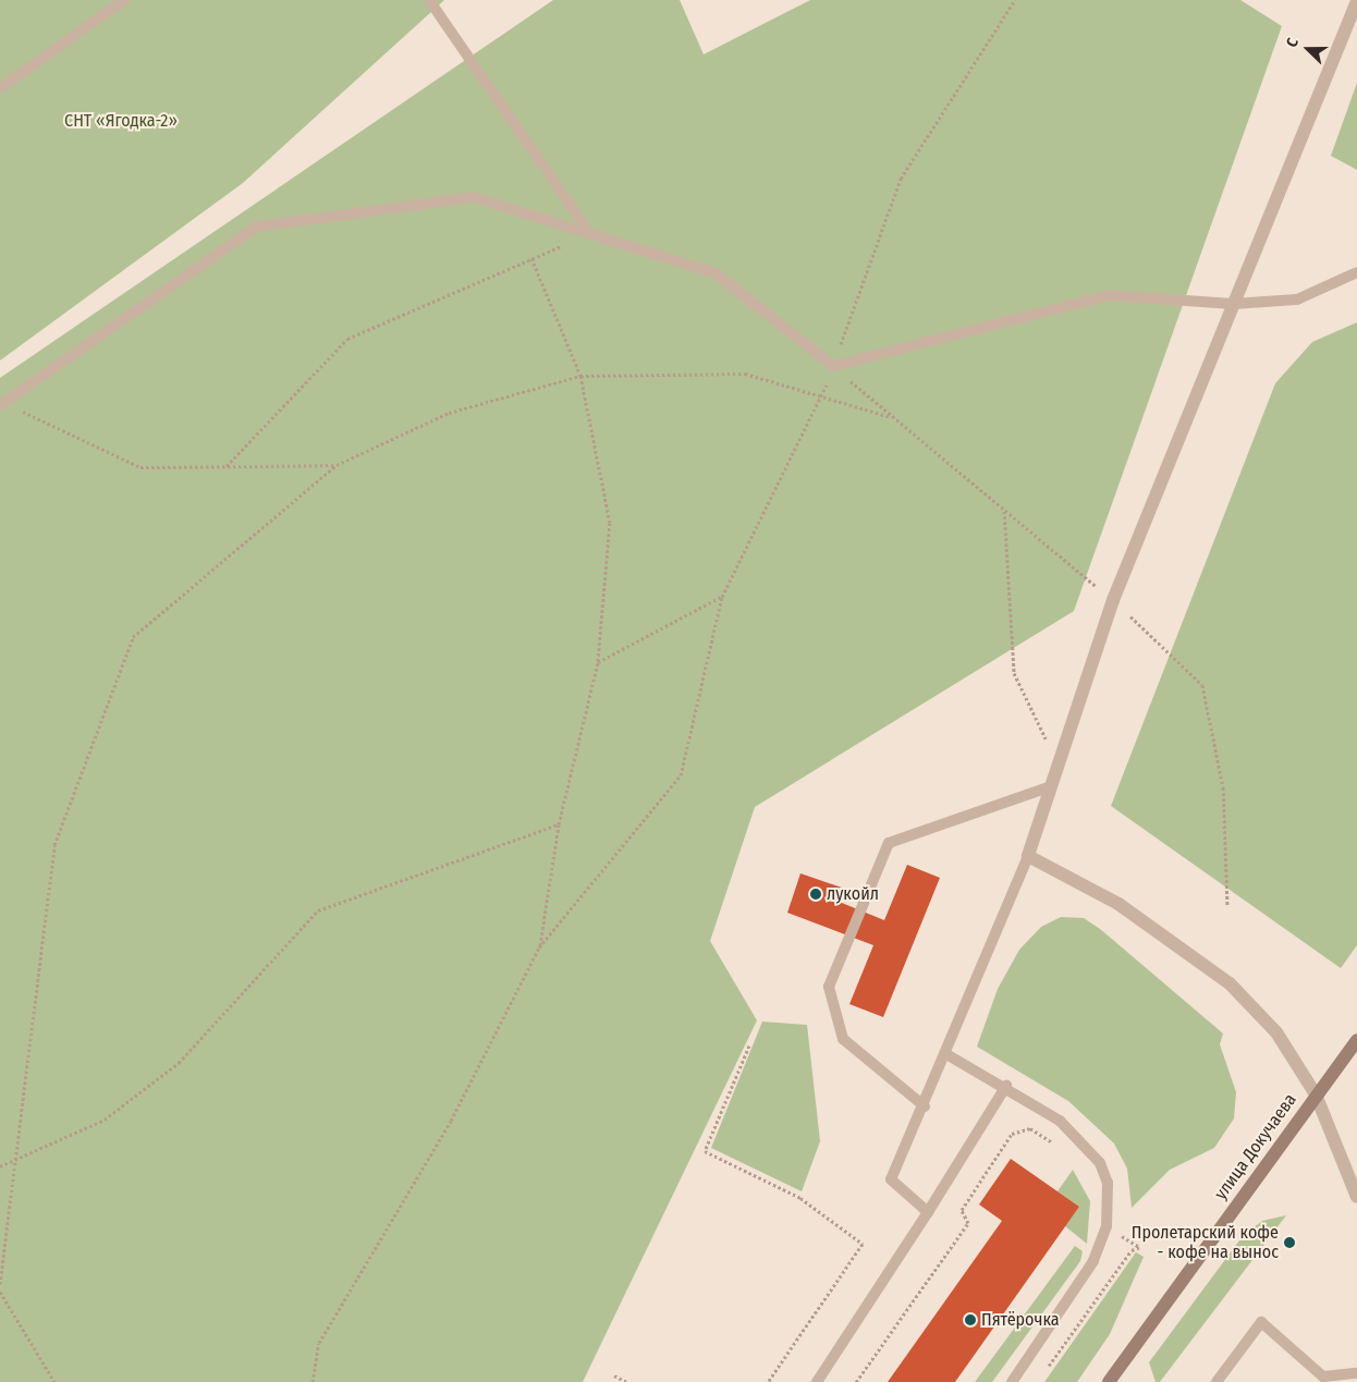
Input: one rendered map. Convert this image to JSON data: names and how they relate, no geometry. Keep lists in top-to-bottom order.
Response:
{
  "streets": {
    "main road": ["улица Докучаева"]
  },
  "parks": ["СНТ «Ягодка-2»"],
  "places": ["лукойл", "Пролетарский кофе - кофе на вынос", "Пятёрочка"],
  "north": "left"
}
